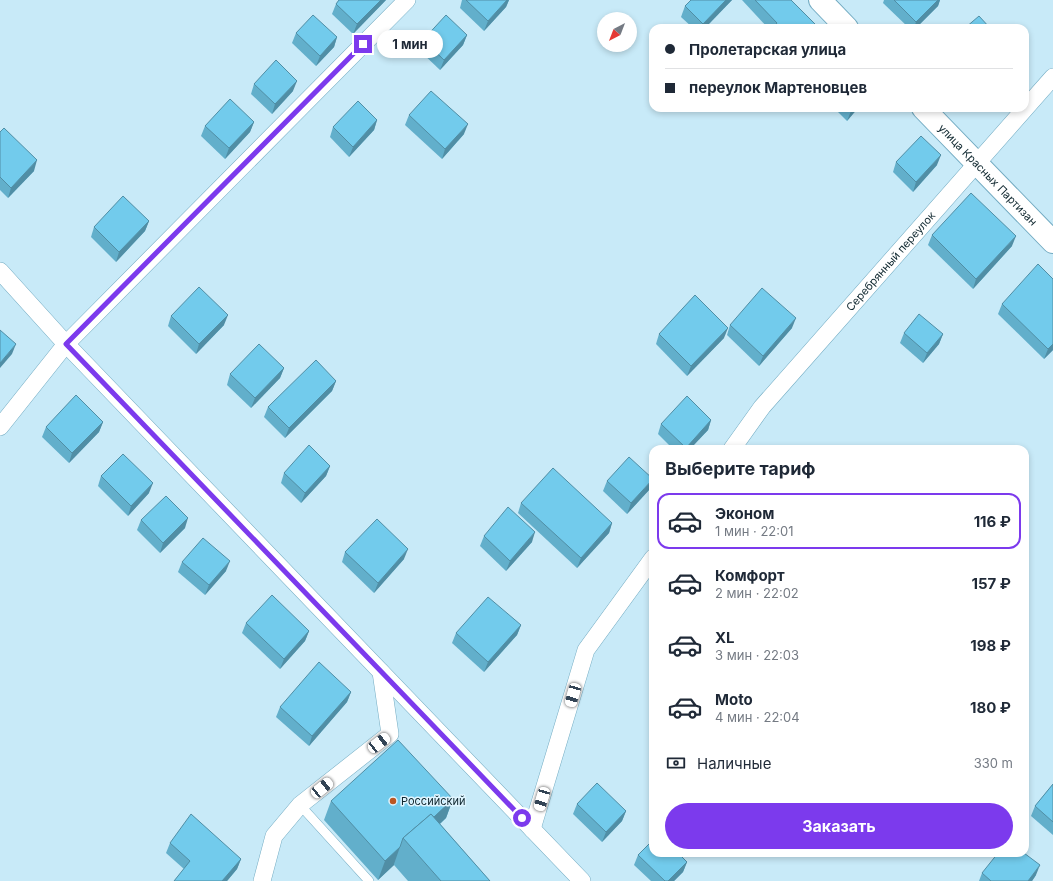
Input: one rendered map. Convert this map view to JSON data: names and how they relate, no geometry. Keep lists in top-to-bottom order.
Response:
{
  "streets": {
    "street": ["улица Красных Партизан", "Серебрянный переулок"]
  },
  "crossings": [
    ["улица Красных Партизан", "Серебрянный переулок"]
  ],
  "places": ["Российский"],
  "north": "bottom left",
  "page": {
    "banner": ["Пролетарская улица", "переулок Мартеновцев"],
    "bubble": "1 мин",
    "heading": "Выберите тариф",
    "list": [
      {
        "name": "Эконом",
        "note": "1 мин · 22:01",
        "value": "116 ₽"
      },
      {
        "name": "Комфорт",
        "note": "2 мин · 22:02",
        "value": "157 ₽"
      },
      {
        "name": "XL",
        "note": "3 мин · 22:03",
        "value": "198 ₽"
      },
      {
        "name": "Moto",
        "note": "4 мин · 22:04",
        "value": "180 ₽"
      }
    ],
    "pay": ["Наличные", "330 m"],
    "buttons": "Заказать"
  }
}
